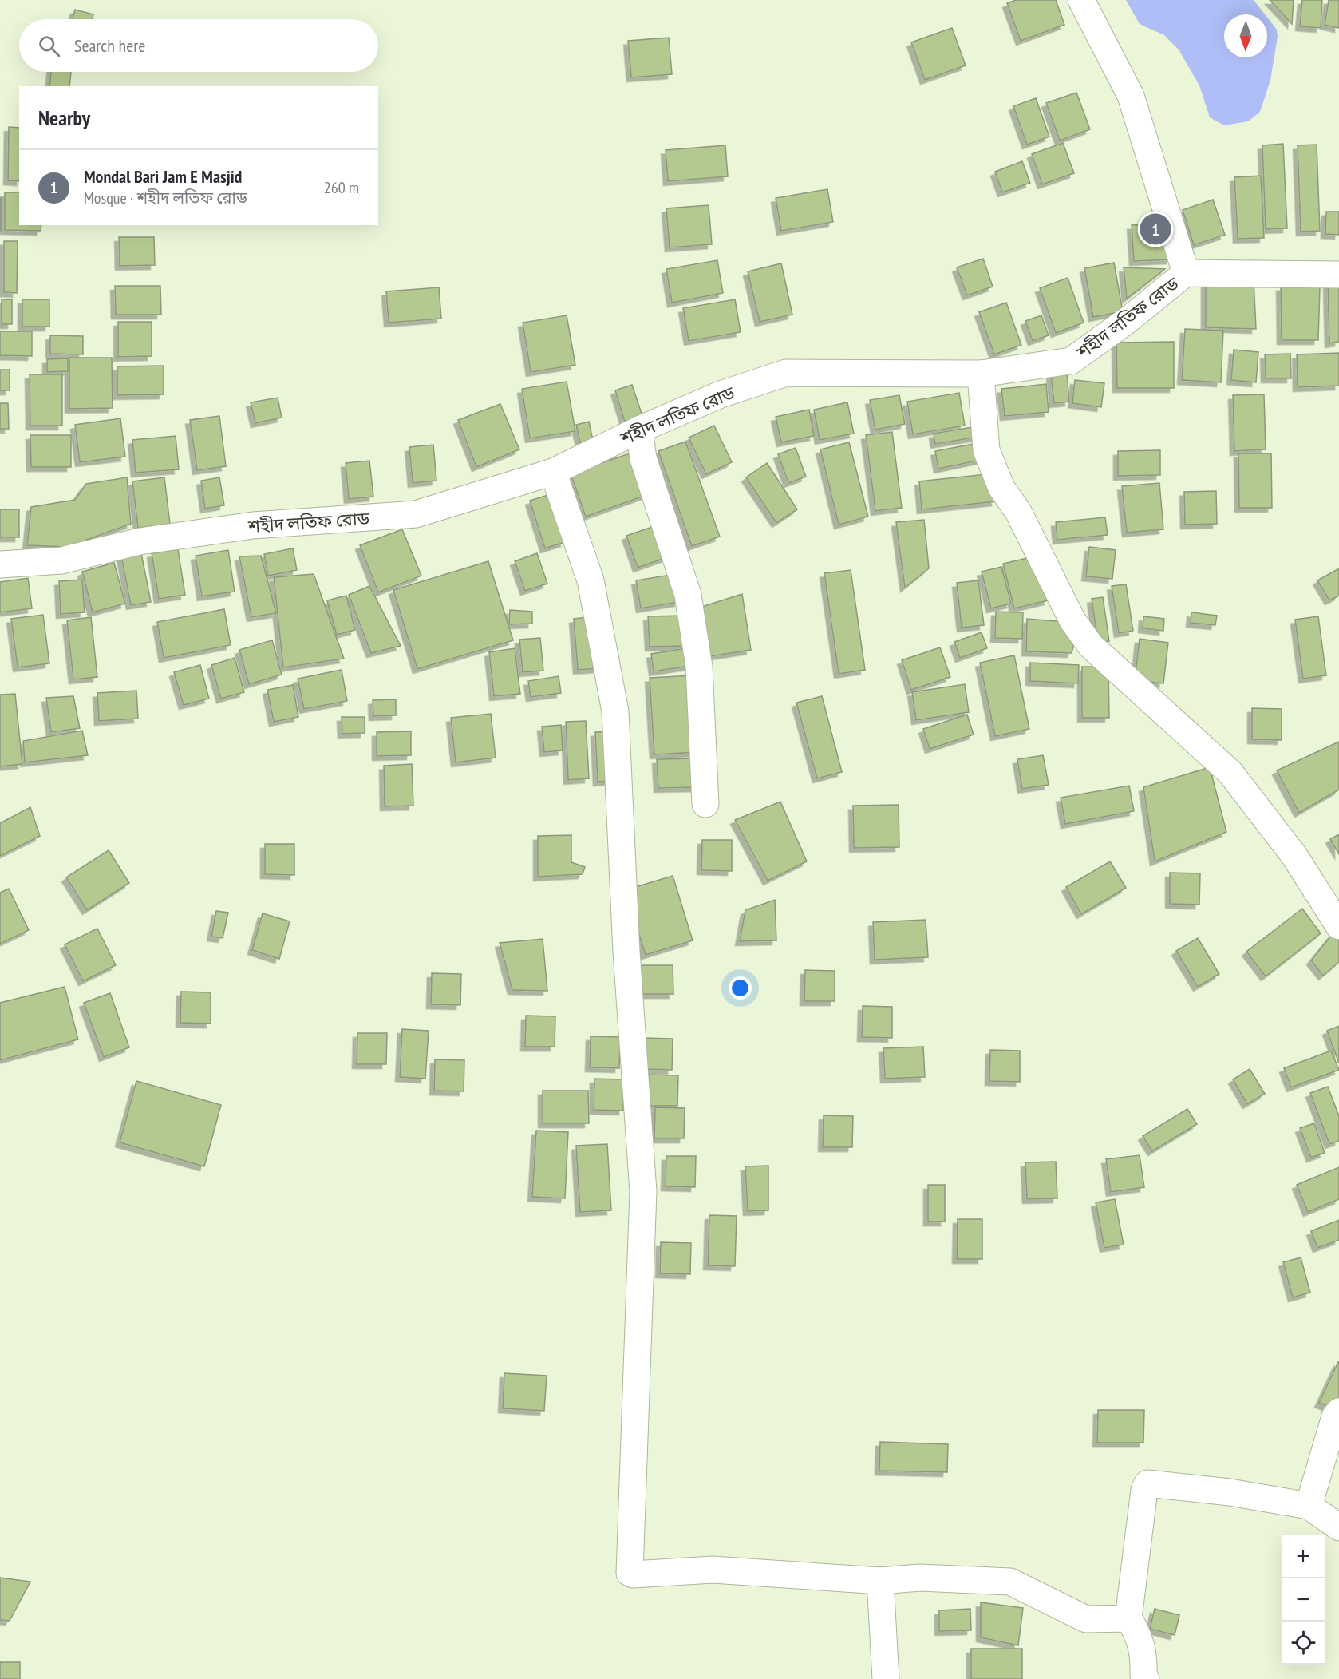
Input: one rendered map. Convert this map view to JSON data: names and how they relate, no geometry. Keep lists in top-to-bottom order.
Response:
{
  "streets": {
    "street": ["শহীদ লতিফ রোড"]
  },
  "north": "bottom",
  "page": {
    "search": "Search here",
    "heading": "Nearby",
    "list": [
      {
        "mark": "1",
        "name": "Mondal Bari Jam E Masjid",
        "note": "Mosque · শহীদ লতিফ রোড",
        "value": "260 m"
      }
    ],
    "pins": "1",
    "map_buttons": ["+", "−"]
  }
}
